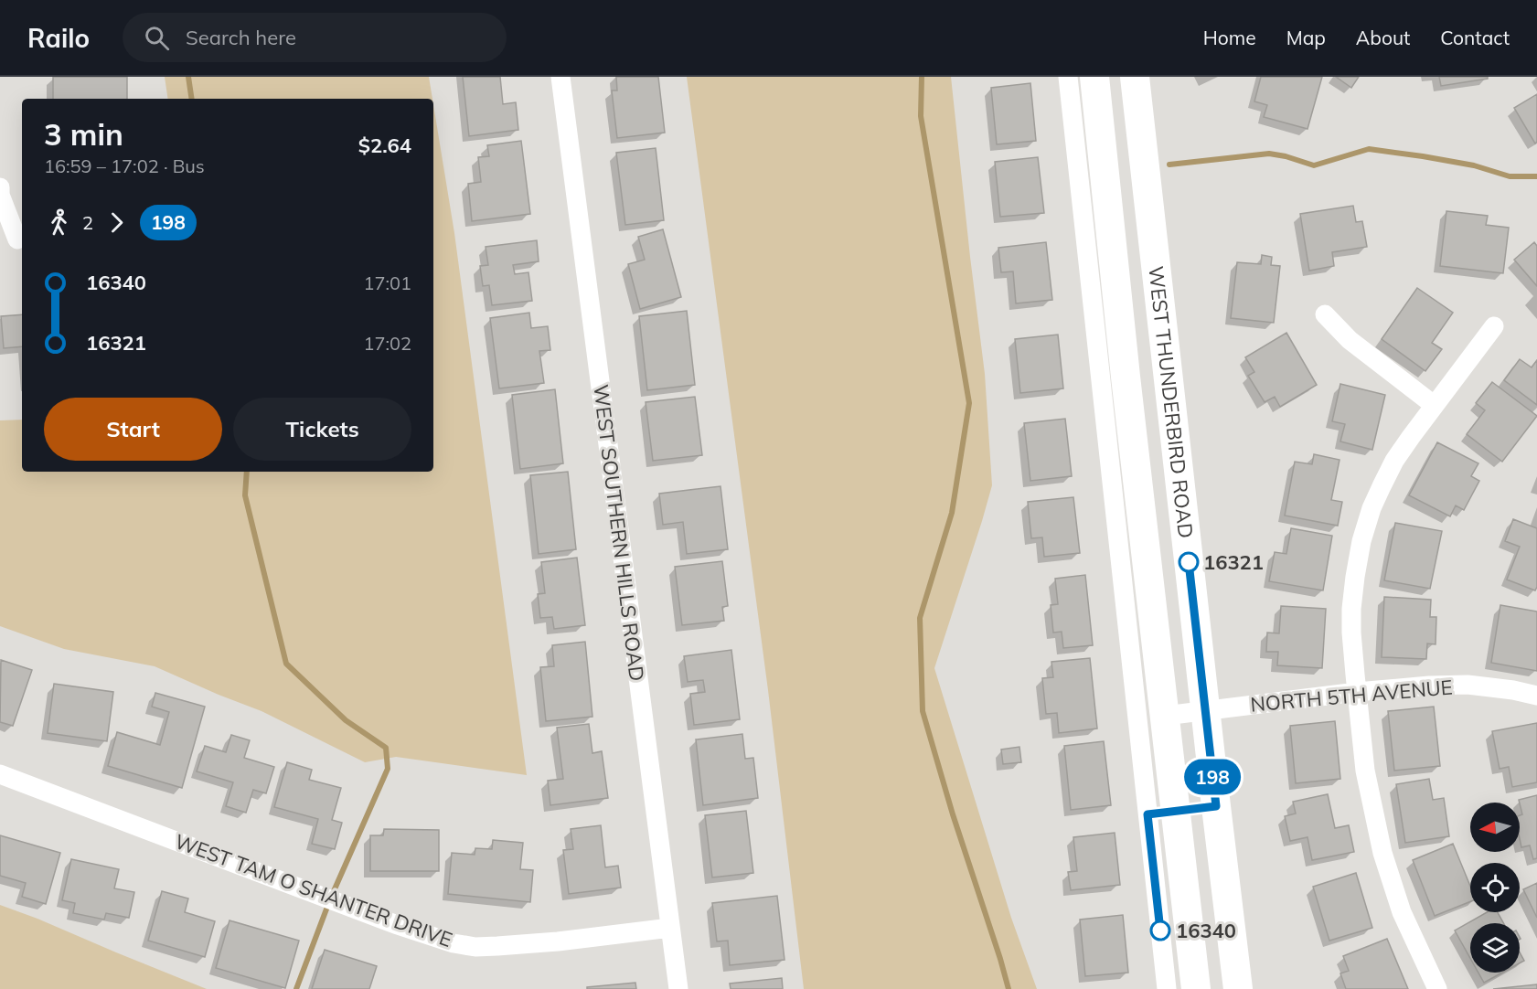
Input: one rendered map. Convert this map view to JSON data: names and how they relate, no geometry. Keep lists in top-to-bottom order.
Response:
{
  "streets": {
    "main road": ["WEST THUNDERBIRD ROAD"],
    "street": ["WEST SOUTHERN HILLS ROAD", "NORTH 5TH AVENUE", "WEST TAM O SHANTER DRIVE"]
  },
  "crossings": [
    ["WEST THUNDERBIRD ROAD", "NORTH 5TH AVENUE"],
    ["WEST SOUTHERN HILLS ROAD", "WEST TAM O SHANTER DRIVE"]
  ],
  "places": ["16321", "16340"],
  "lines": ["bus line 198"],
  "north": "left",
  "page": {
    "header": "Railo",
    "search": "Search here",
    "nav": [
      "Home",
      "Map",
      "About",
      "Contact"
    ],
    "on_map": "198",
    "heading": ["3 min", "16:59 – 17:02 · Bus", "$2.64"],
    "legs": ["2", "198"],
    "list": [
      {
        "name": "16340",
        "value": "17:01"
      },
      {
        "name": "16321",
        "value": "17:02"
      }
    ],
    "buttons": ["Start", "Tickets"]
  }
}
